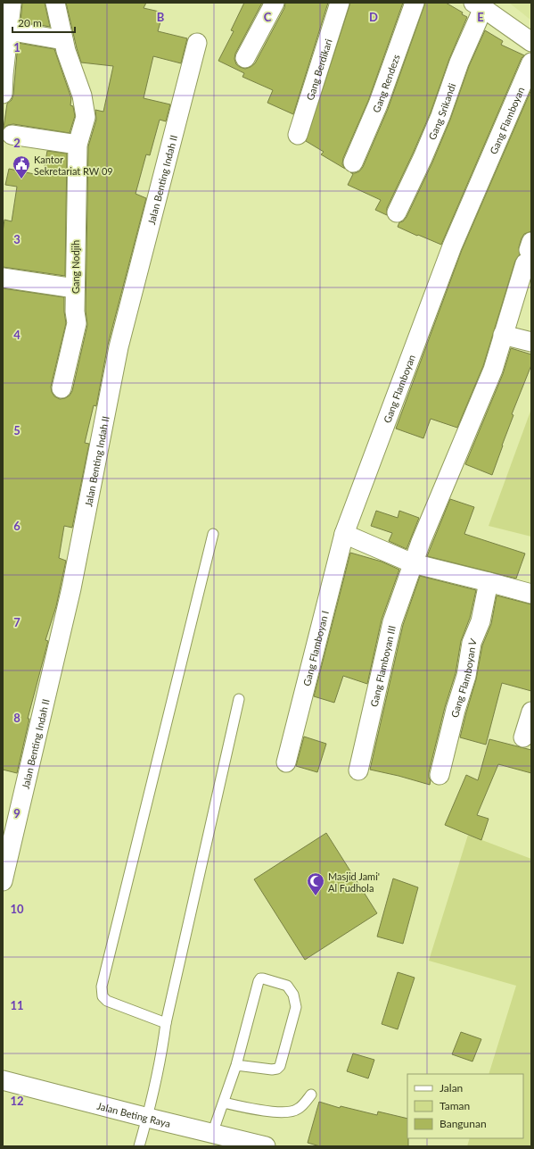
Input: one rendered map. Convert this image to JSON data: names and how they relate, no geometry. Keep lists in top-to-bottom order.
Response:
{
  "streets": {
    "street": [
      "Gang Berdikari",
      "Gang Rendezs",
      "Gang Srikandi",
      "Gang Flamboyan",
      "Jalan Benting Indah II",
      "Gang Nodjih",
      "Gang Flamboyan I",
      "Gang Flamboyan III",
      "Gang Flamboyan V",
      "Jalan Beting Raya"
    ]
  },
  "crossings": [
    ["Gang Flamboyan", "Gang Flamboyan I"]
  ],
  "places": {
    "public building": ["Kantor Sekretariat RW 09"],
    "mosque": ["Masjid Jami' Al Fudhola"]
  },
  "legend": ["Jalan", "Taman", "Bangunan"],
  "scale_bar": "20 m",
  "grid": {
    "columns": [
      "B",
      "C",
      "D",
      "E"
    ],
    "rows": [
      "1",
      "2",
      "3",
      "4",
      "5",
      "6",
      "7",
      "8",
      "9",
      "10",
      "11",
      "12"
    ]
  }
}
